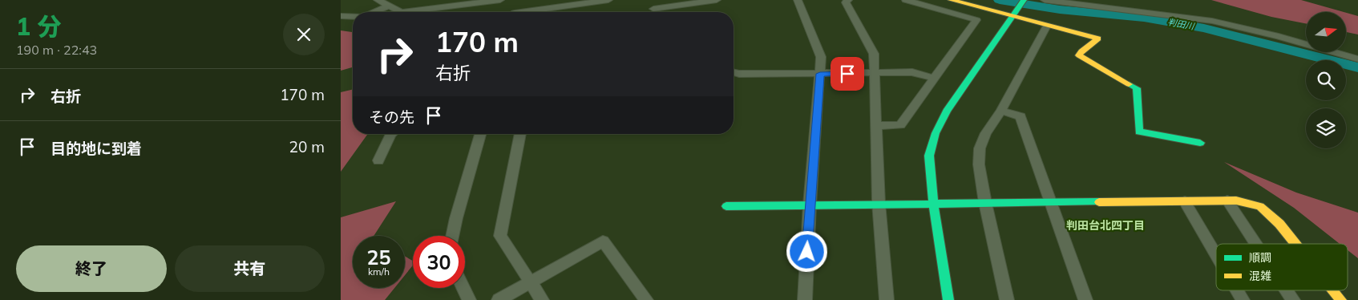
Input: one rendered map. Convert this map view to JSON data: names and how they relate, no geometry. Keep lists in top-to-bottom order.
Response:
{
  "districts": ["判田台北四丁目"],
  "water": ["判田川"],
  "legend": ["順調", "混雑"],
  "north": "right",
  "page": {
    "heading": ["1 分", "190 m · 22:43"],
    "turn": ["170 m", "右折"],
    "list": [
      {
        "name": "右折",
        "value": "170 m"
      },
      {
        "name": "目的地に到着",
        "value": "20 m"
      }
    ],
    "then": "その先",
    "speed": "25 km/h",
    "limit": "30",
    "buttons": ["終了", "共有"]
  }
}
